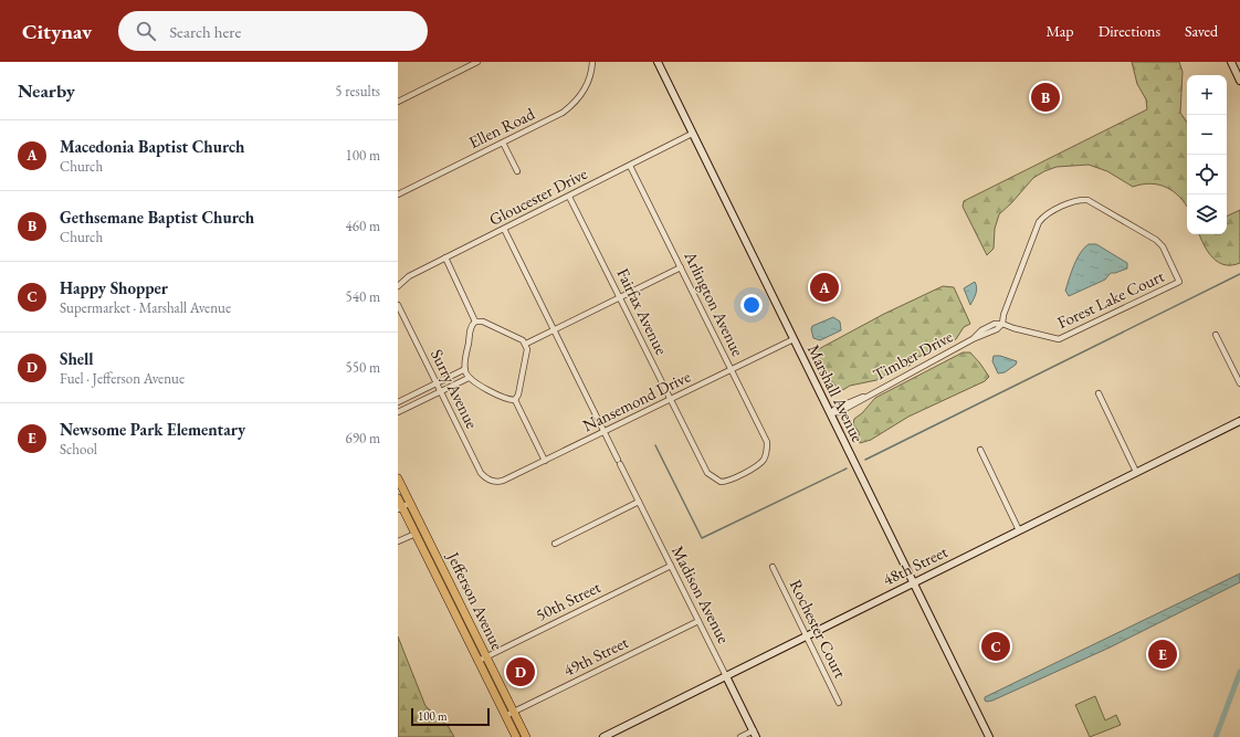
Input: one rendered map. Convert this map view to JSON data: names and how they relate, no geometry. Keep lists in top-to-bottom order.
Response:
{
  "streets": {
    "main road": ["Jefferson Avenue"],
    "street": [
      "Ellen Road",
      "Gloucester Drive",
      "Forest Lake Court",
      "Arlington Avenue",
      "Fairfax Avenue",
      "Timber Drive",
      "Surry Avenue",
      "Marshall Avenue",
      "Nansemond Drive",
      "48th Street",
      "Madison Avenue",
      "50th Street",
      "Rochester Court",
      "49th Street"
    ]
  },
  "crossings": [
    ["Gloucester Drive", "Arlington Avenue"],
    ["Gloucester Drive", "Fairfax Avenue"],
    ["Gloucester Drive", "Marshall Avenue"],
    ["Gloucester Drive", "Madison Avenue"],
    ["Forest Lake Court", "Timber Drive"],
    ["Arlington Avenue", "Fairfax Avenue"],
    ["Arlington Avenue", "Nansemond Drive"],
    ["Fairfax Avenue", "Nansemond Drive"],
    ["Timber Drive", "Marshall Avenue"],
    ["Surry Avenue", "Nansemond Drive"],
    ["Marshall Avenue", "Nansemond Drive"],
    ["Marshall Avenue", "48th Street"],
    ["Nansemond Drive", "Madison Avenue"],
    ["48th Street", "Madison Avenue"],
    ["48th Street", "Rochester Court"],
    ["Madison Avenue", "50th Street"],
    ["Madison Avenue", "49th Street"],
    ["Jefferson Avenue", "50th Street"],
    ["Jefferson Avenue", "49th Street"]
  ],
  "scale_bar": "100 m",
  "page": {
    "header": "Citynav",
    "search": "Search here",
    "nav": ["Map", "Directions", "Saved"],
    "heading": ["Nearby", "5 results"],
    "map_buttons": ["+", "−"],
    "pins": [
      "B",
      "A",
      "C",
      "E",
      "D"
    ],
    "list": [
      {
        "mark": "A",
        "name": "Macedonia Baptist Church",
        "note": "Church",
        "value": "100 m"
      },
      {
        "mark": "B",
        "name": "Gethsemane Baptist Church",
        "note": "Church",
        "value": "460 m"
      },
      {
        "mark": "C",
        "name": "Happy Shopper",
        "note": "Supermarket · Marshall Avenue",
        "value": "540 m"
      },
      {
        "mark": "D",
        "name": "Shell",
        "note": "Fuel · Jefferson Avenue",
        "value": "550 m"
      },
      {
        "mark": "E",
        "name": "Newsome Park Elementary",
        "note": "School",
        "value": "690 m"
      }
    ],
    "scale": "100 m"
  }
}
